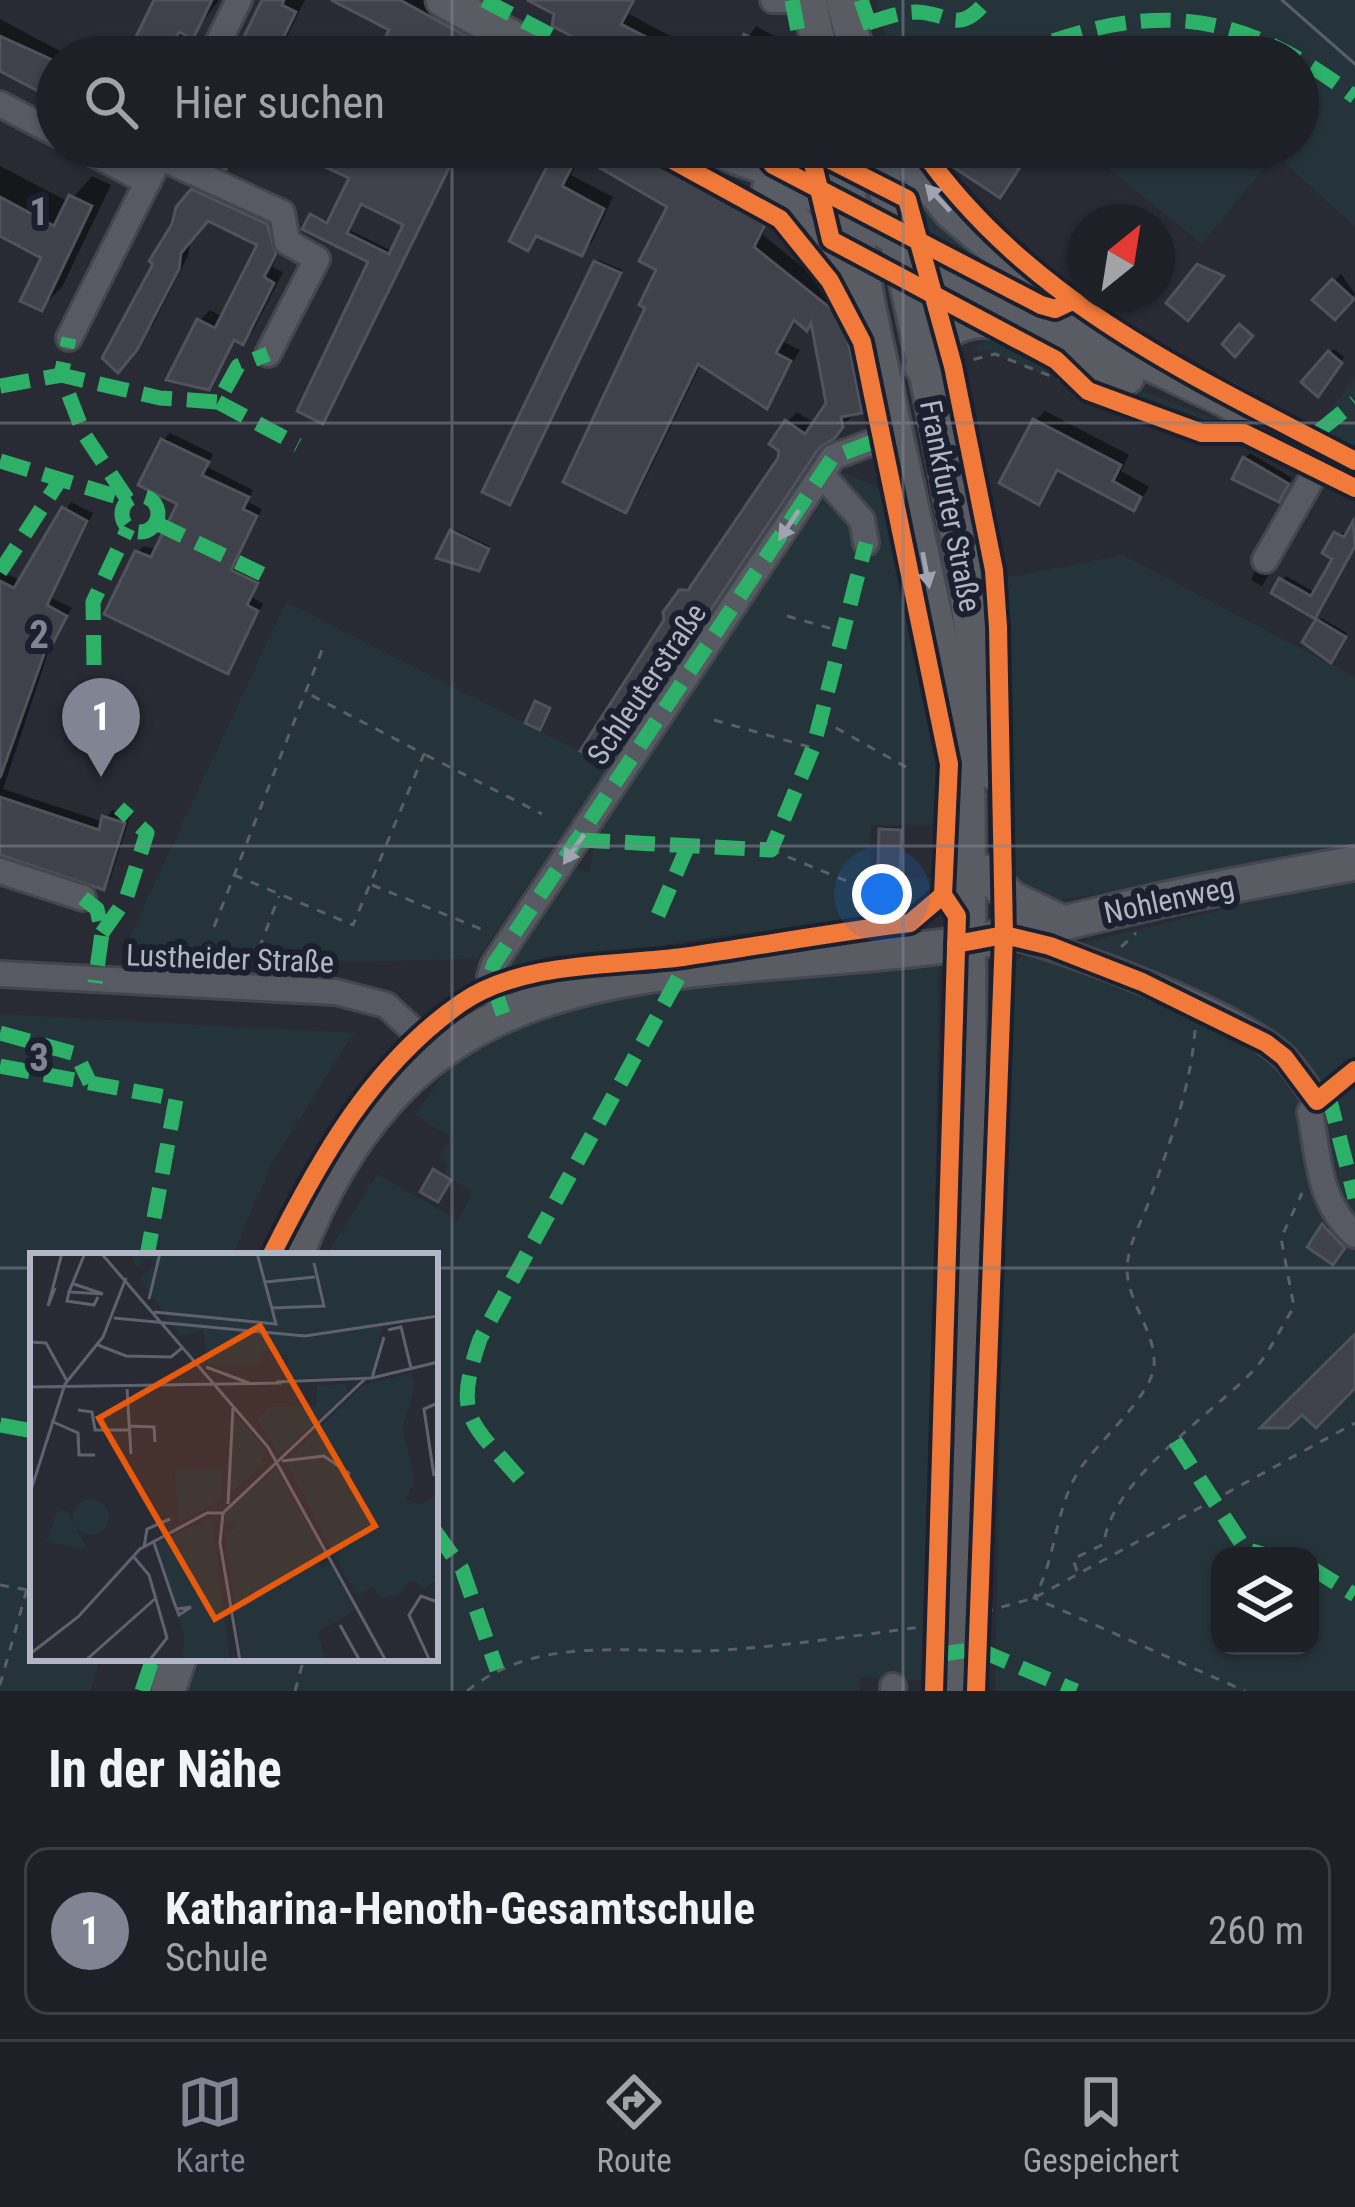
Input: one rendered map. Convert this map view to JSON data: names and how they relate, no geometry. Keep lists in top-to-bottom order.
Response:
{
  "streets": {
    "main road": ["Frankfurter Straße", "Nohlenweg"],
    "street": ["Schleuterstraße", "Lustheider Straße"]
  },
  "crossings": [
    ["Frankfurter Straße", "Schleuterstraße"],
    ["Frankfurter Straße", "Nohlenweg"],
    ["Schleuterstraße", "Nohlenweg"],
    ["Nohlenweg", "Lustheider Straße"]
  ],
  "one_way": ["Schleuterstraße"],
  "north": "top right",
  "page": {
    "search": "Hier suchen",
    "pins": "1",
    "heading": "In der Nähe",
    "list": [
      {
        "mark": "1",
        "name": "Katharina-Henoth-Gesamtschule",
        "note": "Schule",
        "value": "260 m"
      }
    ],
    "nav": ["Karte", "Route", "Gespeichert"]
  },
  "grid": {
    "rows": ["1", "2", "3"]
  }
}
